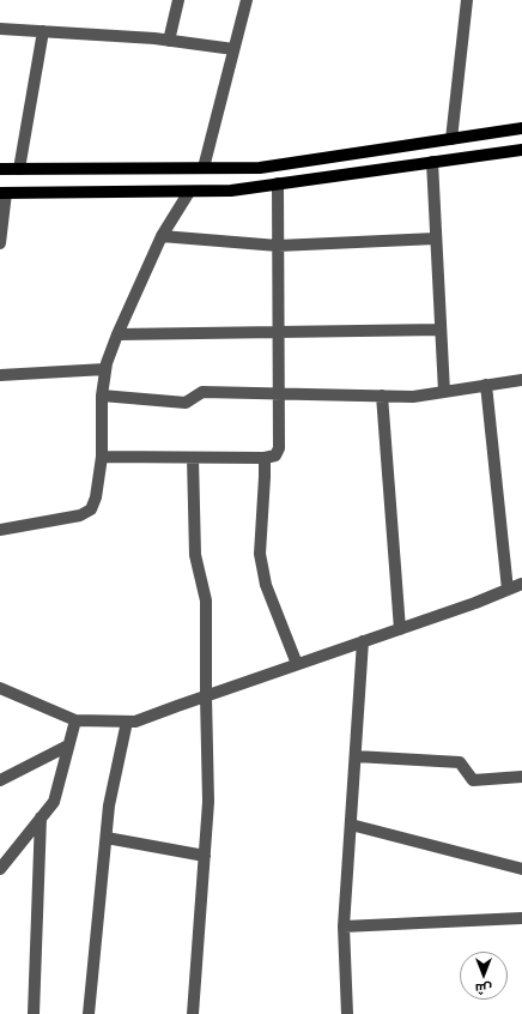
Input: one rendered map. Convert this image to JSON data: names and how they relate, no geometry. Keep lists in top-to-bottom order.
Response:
{
  "north": "bottom"
}
